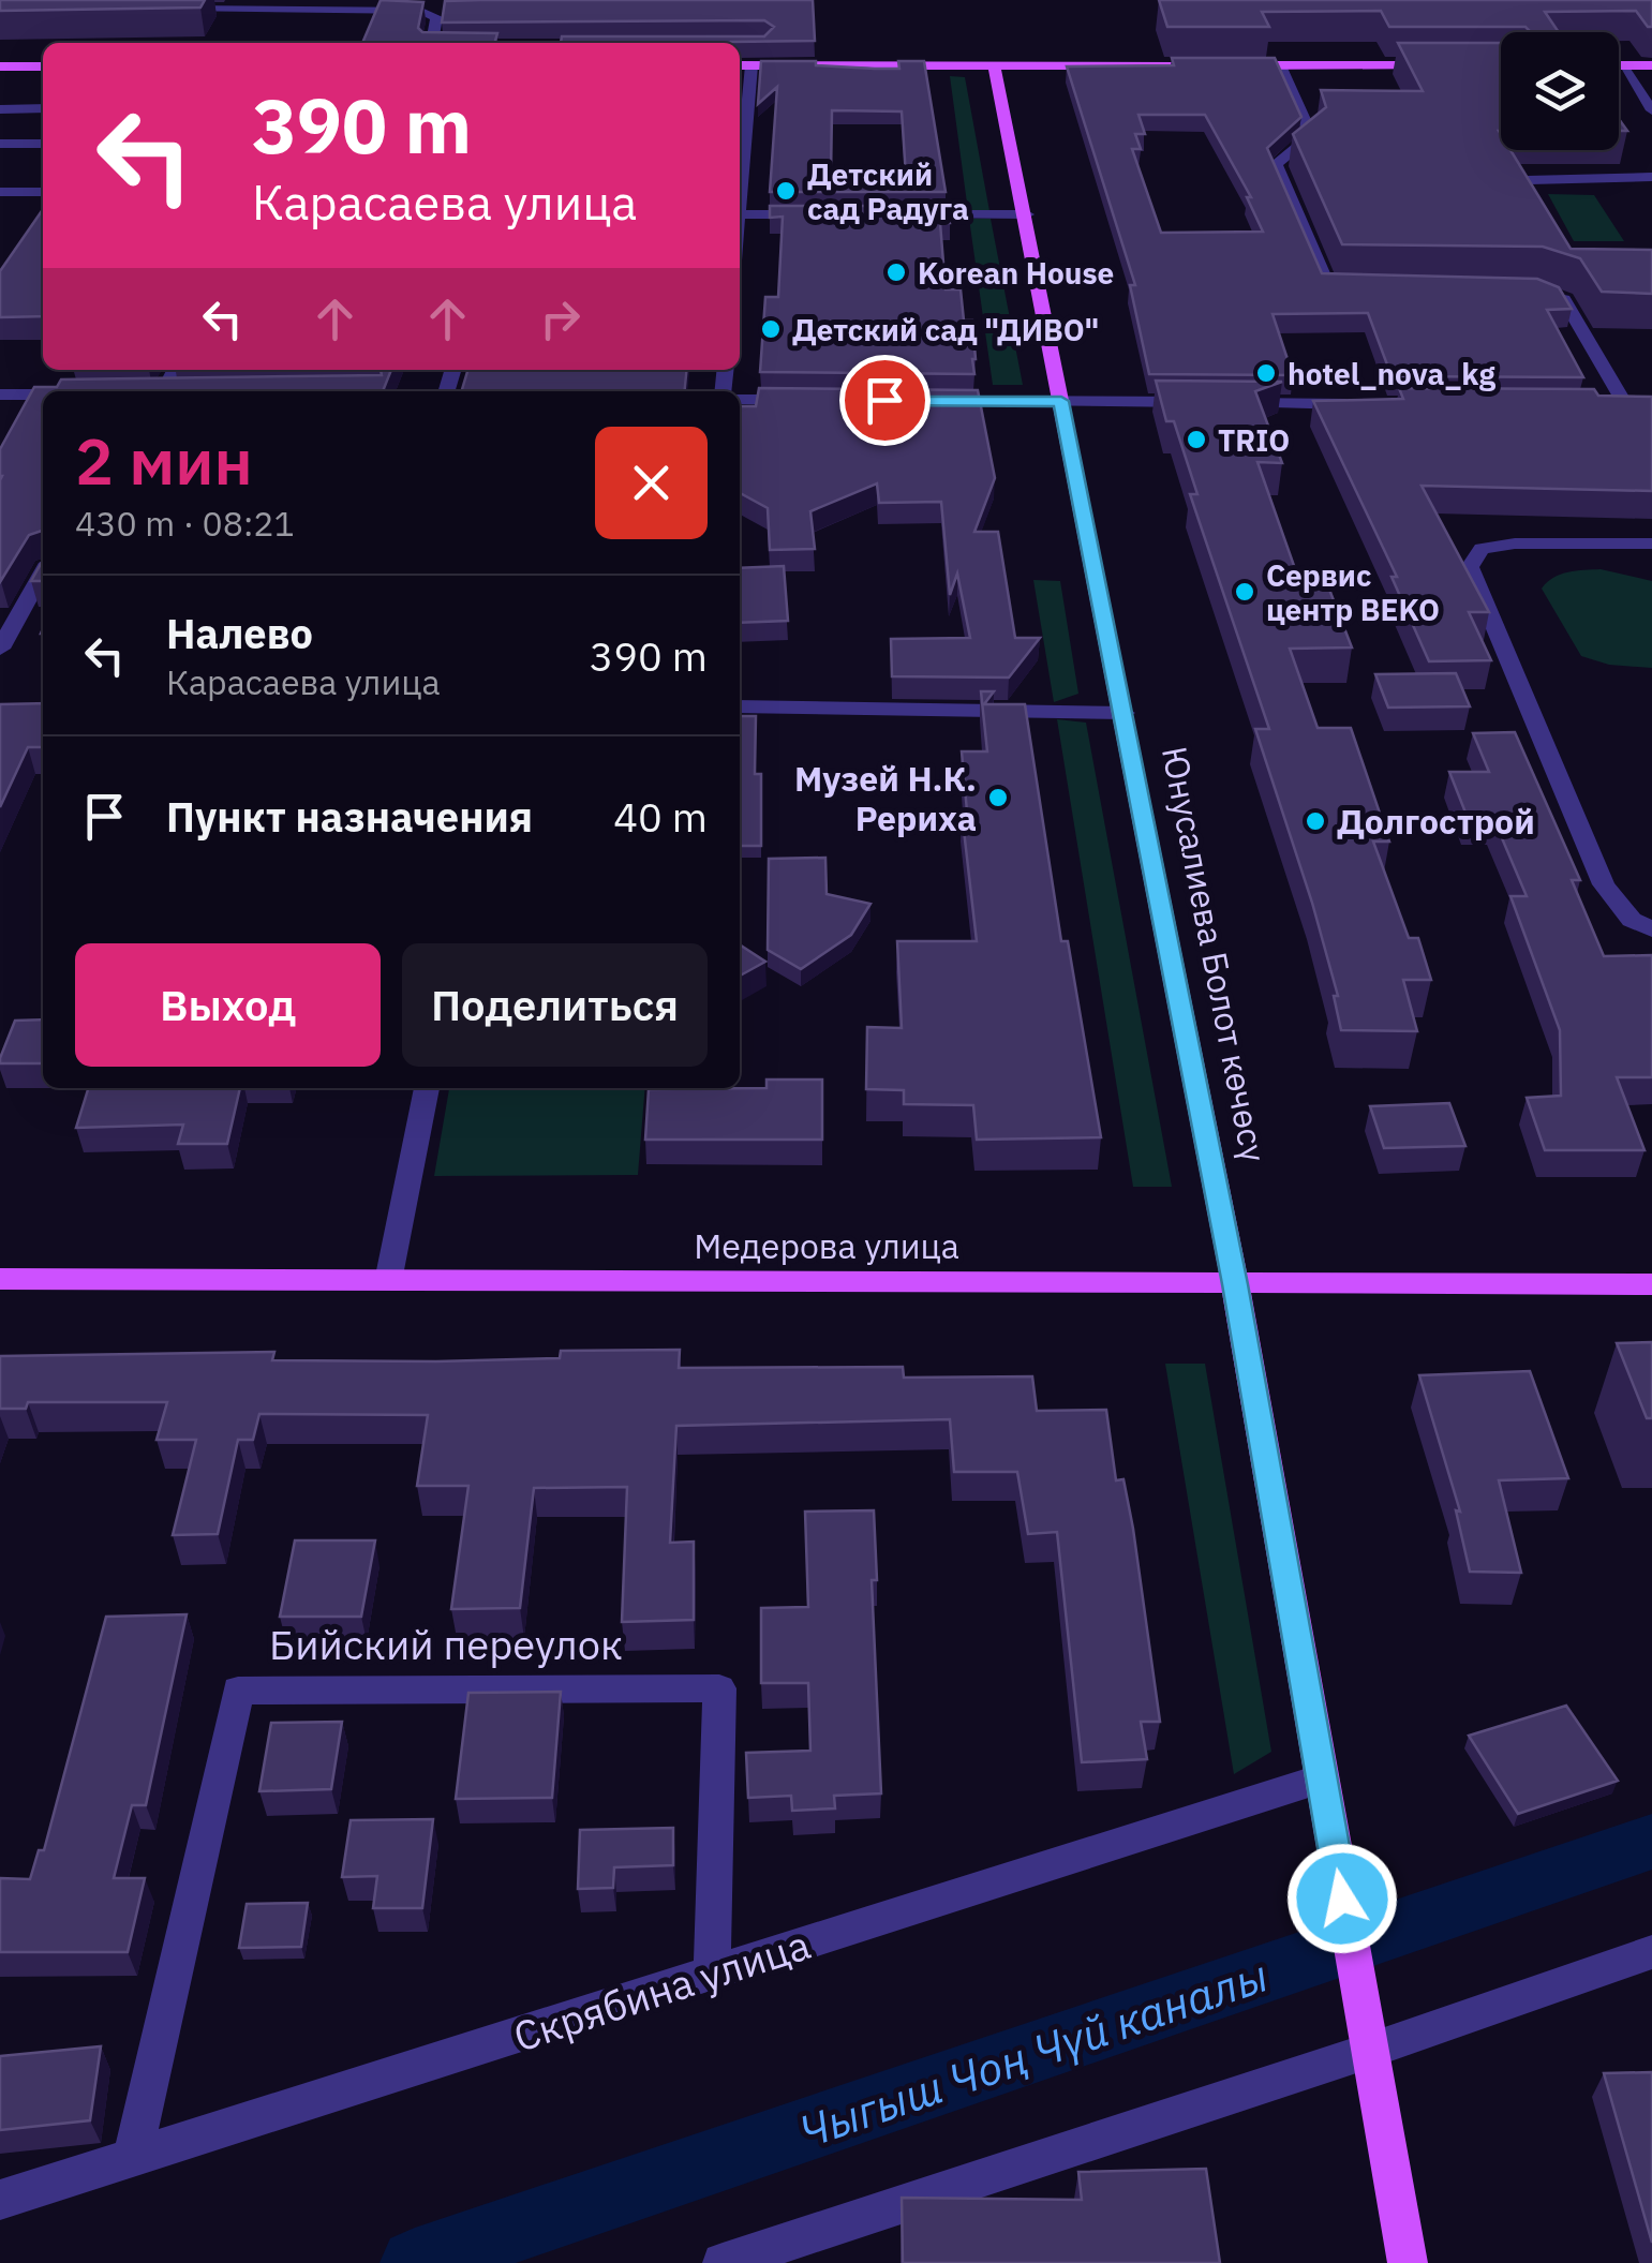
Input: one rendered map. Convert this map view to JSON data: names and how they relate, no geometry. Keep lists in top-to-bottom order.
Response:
{
  "streets": {
    "main road": ["Юнусалиева Болот көчөсү", "Медерова улица"],
    "street": ["Бийский переулок", "Скрябина улица"]
  },
  "crossings": [
    ["Юнусалиева Болот көчөсү", "Медерова улица"],
    ["Юнусалиева Болот көчөсү", "Скрябина улица"],
    ["Бийский переулок", "Скрябина улица"]
  ],
  "water": ["Чыгыш Чоң Чүй каналы"],
  "places": [
    "Детский сад Радуга",
    "Korean House",
    "Детский сад \"ДИВО\"",
    "hotel_nova_kg",
    "TRIO",
    "Сервис центр BEKO",
    "Музей Н.К. Рериха",
    "Долгострой"
  ],
  "page": {
    "turn": ["390 m", "Карасаева улица"],
    "heading": ["2 мин", "430 m · 08:21"],
    "list": [
      {
        "name": "Налево",
        "note": "Карасаева улица",
        "value": "390 m"
      },
      {
        "name": "Пункт назначения",
        "value": "40 m"
      }
    ],
    "buttons": ["Выход", "Поделиться"]
  }
}
